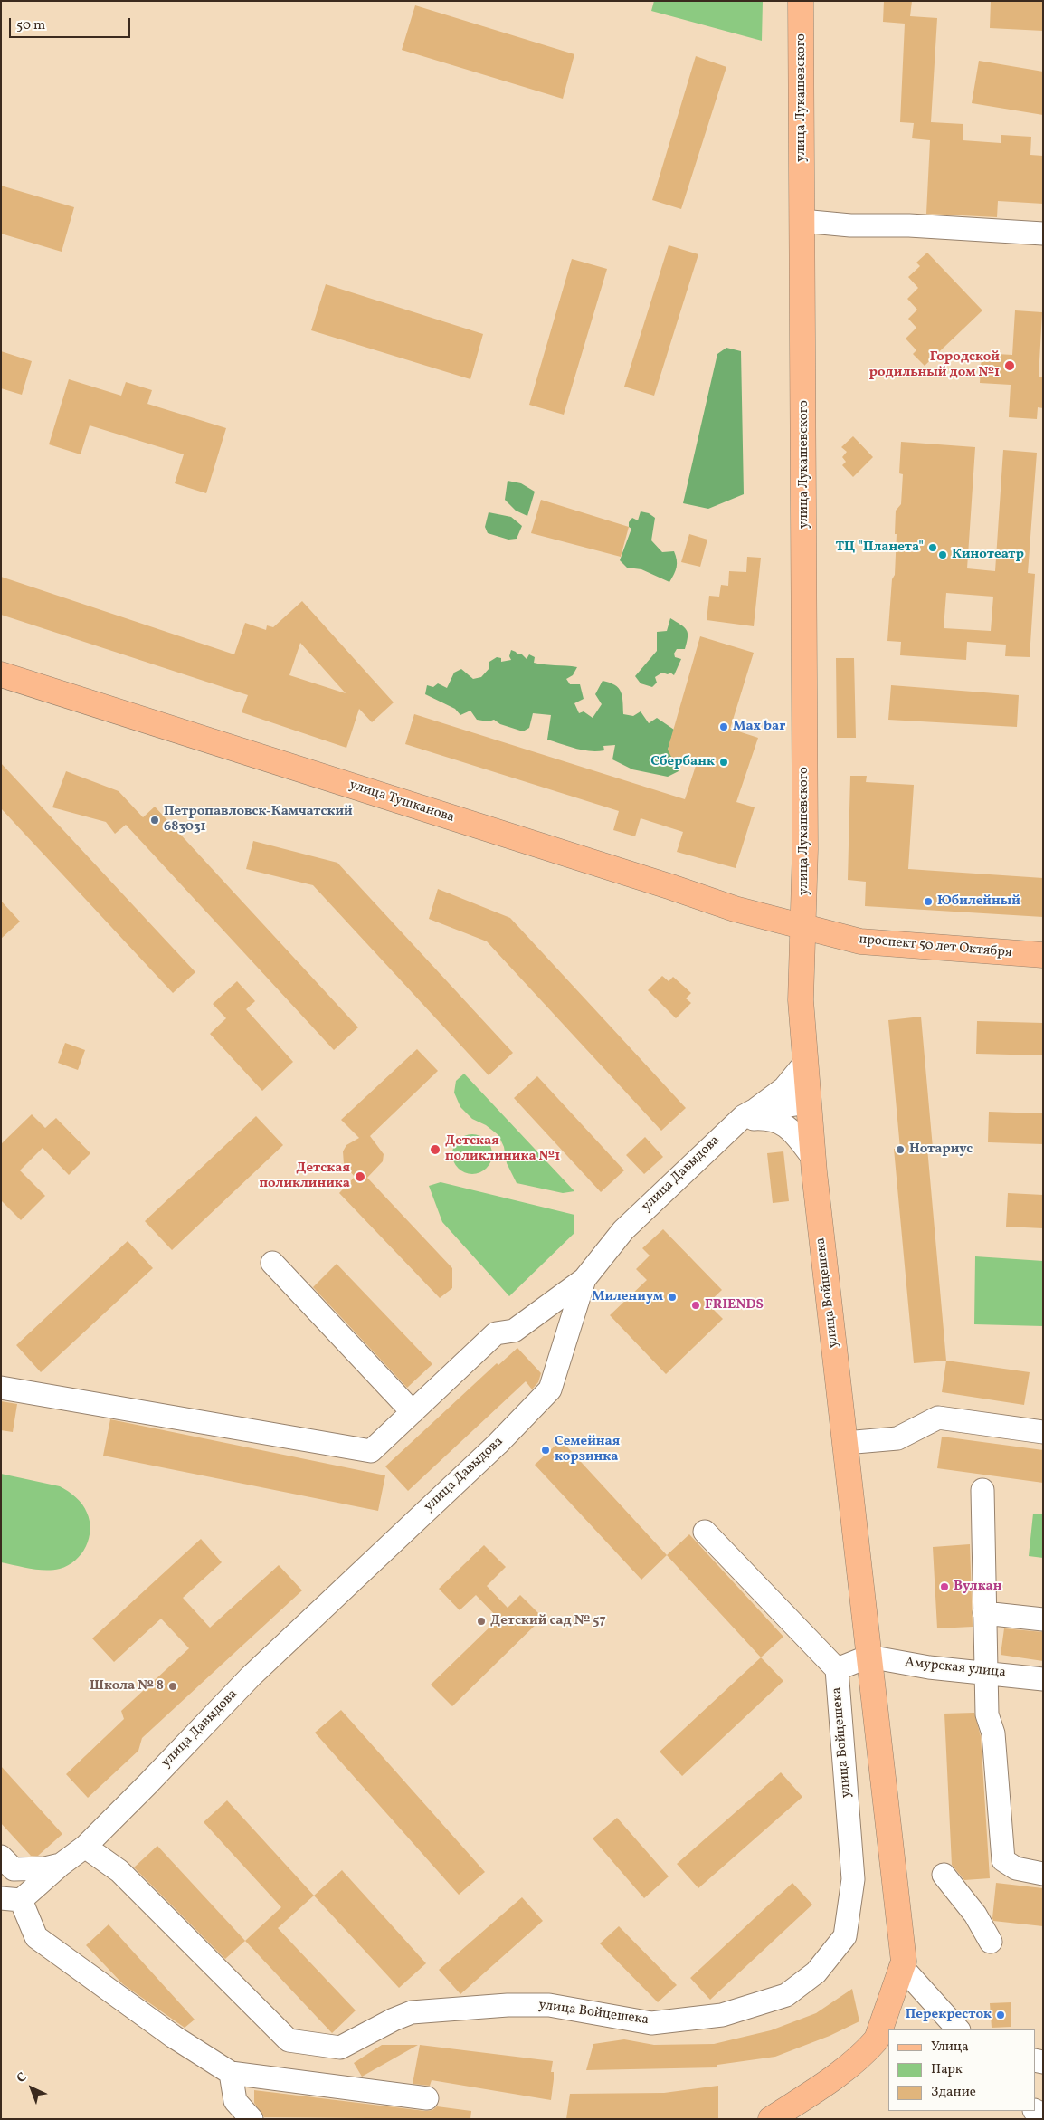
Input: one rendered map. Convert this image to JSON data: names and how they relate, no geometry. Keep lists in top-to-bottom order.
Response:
{
  "streets": {
    "main road": [
      "улица Лукашевского",
      "улица Тушканова",
      "проспект 50 лет Октября",
      "улица Войцешека"
    ],
    "street": ["улица Давыдова", "Амурская улица"]
  },
  "crossings": [
    ["улица Лукашевского", "улица Тушканова"],
    ["улица Лукашевского", "проспект 50 лет Октября"],
    ["улица Лукашевского", "улица Войцешека"],
    ["улица Тушканова", "проспект 50 лет Октября"],
    ["улица Тушканова", "улица Войцешека"],
    ["проспект 50 лет Октября", "улица Войцешека"],
    ["улица Давыдова", "улица Войцешека"],
    ["улица Войцешека", "Амурская улица"]
  ],
  "places": [
    "Городской родильный дом №1",
    "ТЦ \"Планета\"",
    "Кинотеатр",
    "Max bar",
    "Сбербанк",
    "Петропавловск-Камчатский 683031",
    "Юбилейный",
    "Детская поликлиника №1",
    "Нотариус",
    "Детская поликлиника",
    "Милениум",
    "FRIENDS",
    "Семейная корзинка",
    "Вулкан",
    "Детский сад № 57",
    "Школа № 8",
    "Перекресток"
  ],
  "legend": ["Улица", "Парк", "Здание"],
  "scale_bar": "50 m",
  "north": "top left"
}
